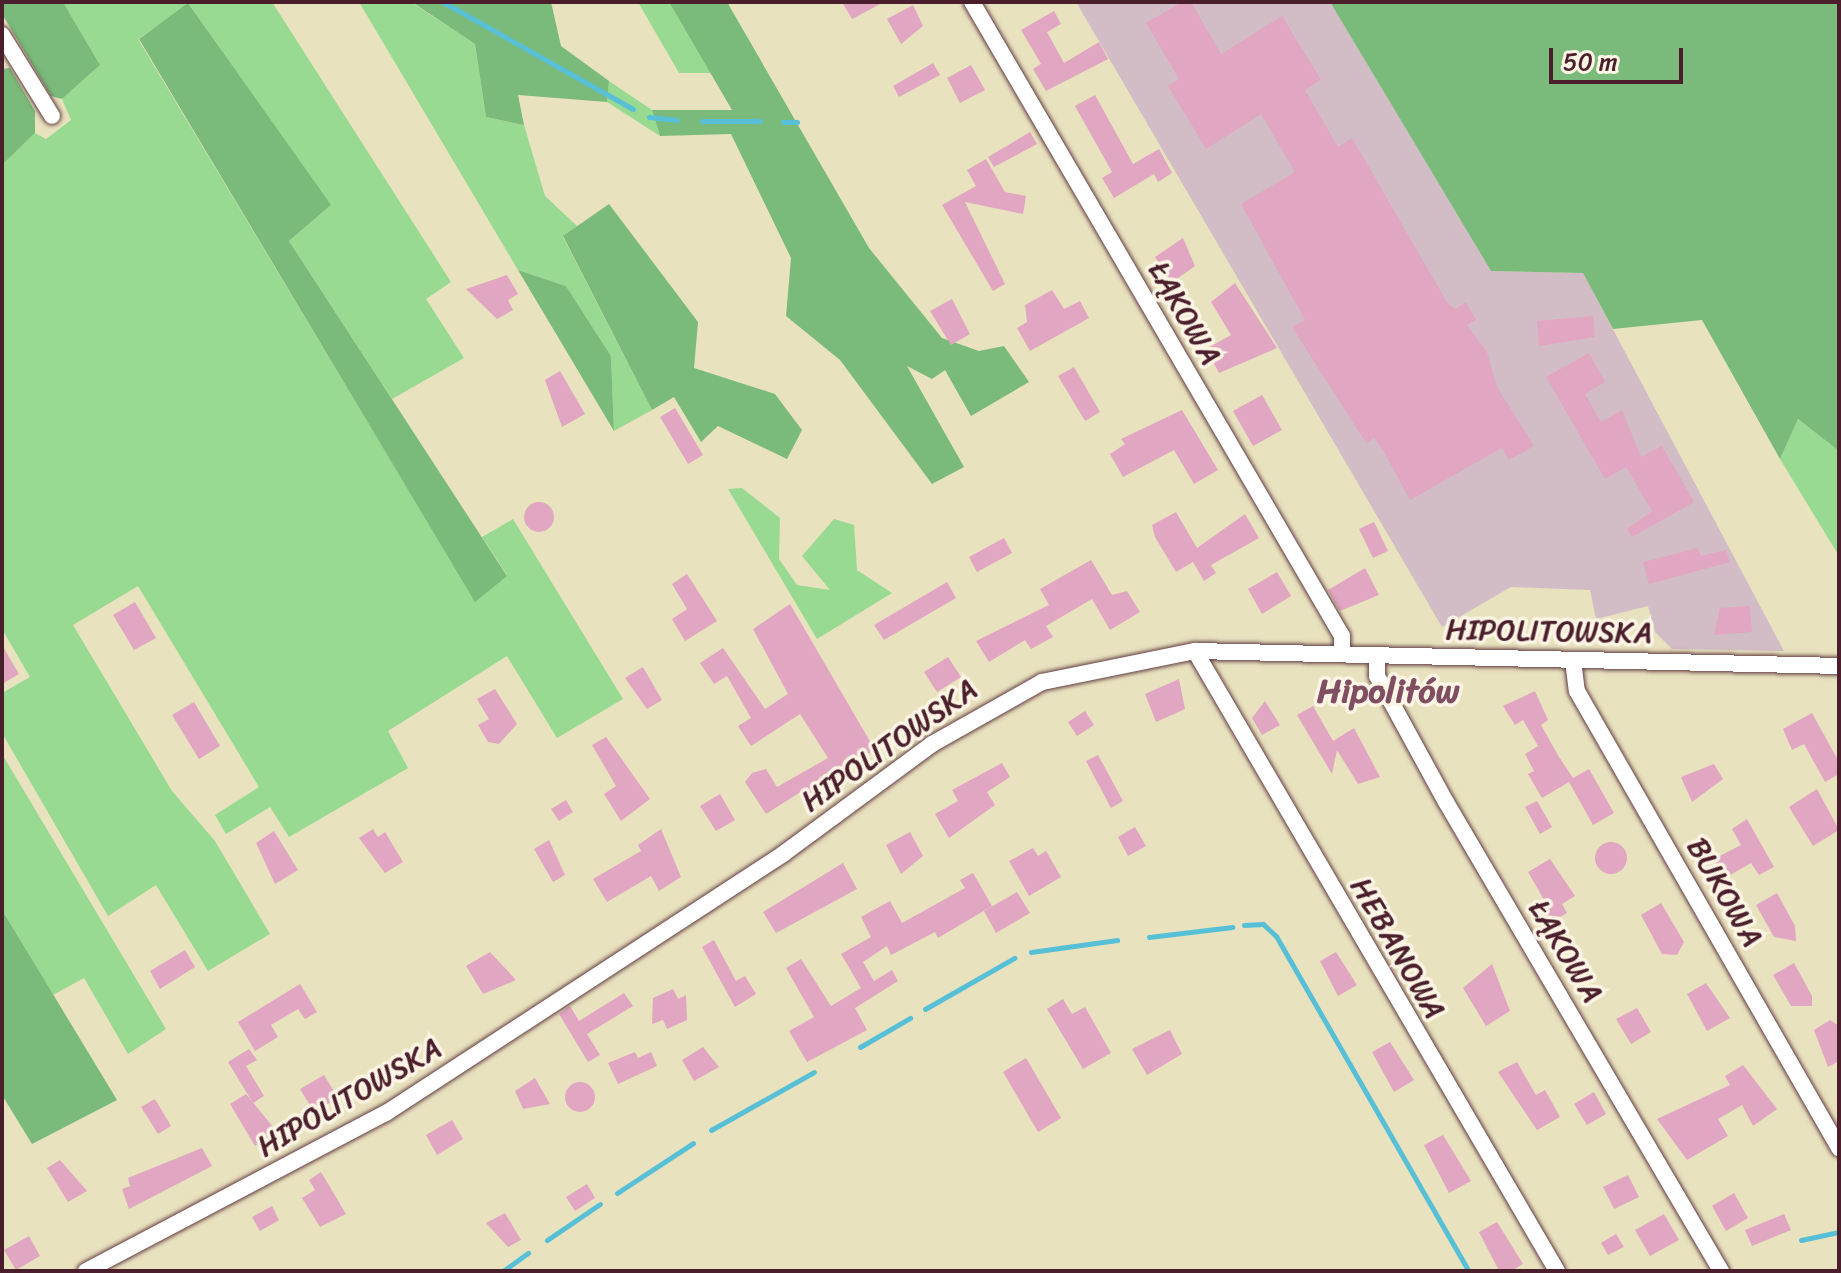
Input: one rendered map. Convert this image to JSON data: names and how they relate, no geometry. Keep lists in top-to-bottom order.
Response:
{
  "streets": {
    "street": [
      "ŁĄKOWA",
      "HIPOLITOWSKA",
      "BUKOWA",
      "HEBANOWA"
    ]
  },
  "crossings": [
    ["ŁĄKOWA", "HIPOLITOWSKA"],
    ["HIPOLITOWSKA", "BUKOWA"],
    ["HIPOLITOWSKA", "HEBANOWA"]
  ],
  "districts": ["Hipolitów"],
  "scale_bar": "50 m"
}
